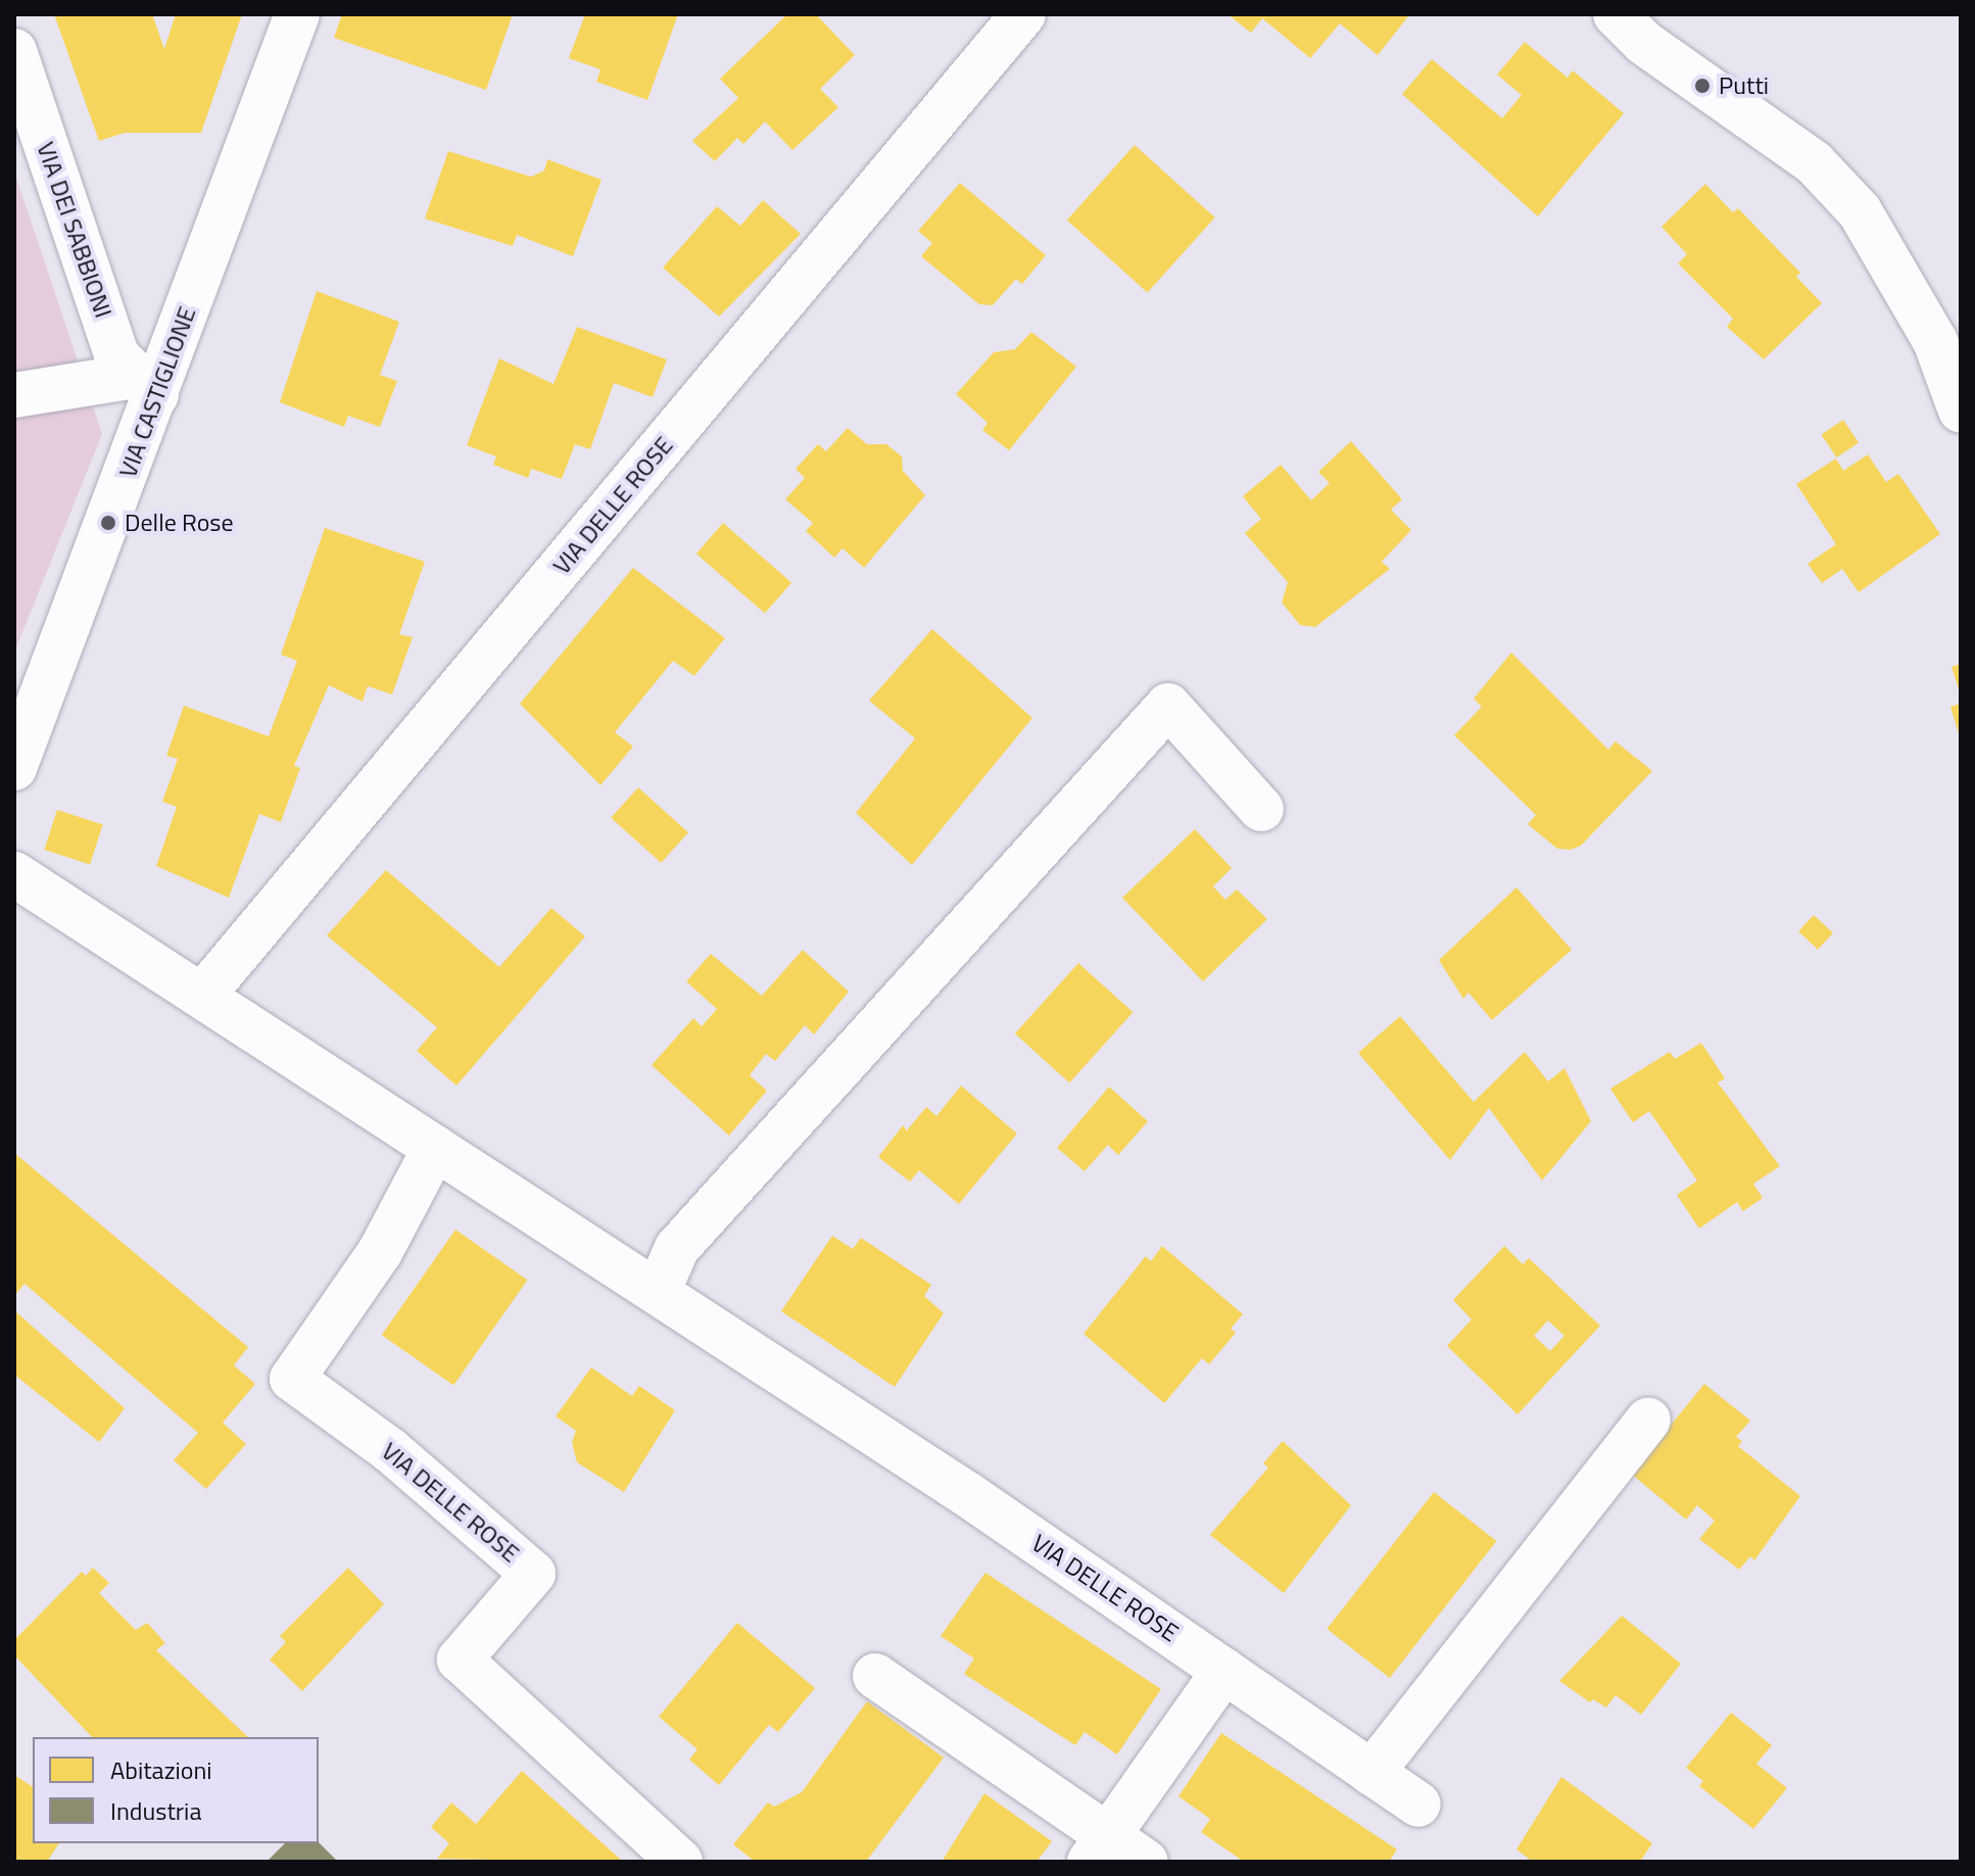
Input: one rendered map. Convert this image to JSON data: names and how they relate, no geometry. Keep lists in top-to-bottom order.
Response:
{
  "streets": {
    "street": ["VIA DEI SABBIONI", "VIA CASTIGLIONE", "VIA DELLE ROSE"]
  },
  "crossings": [
    ["VIA DEI SABBIONI", "VIA CASTIGLIONE"]
  ],
  "places": ["Putti", "Delle Rose"],
  "legend": ["Abitazioni", "Industria"]
}
